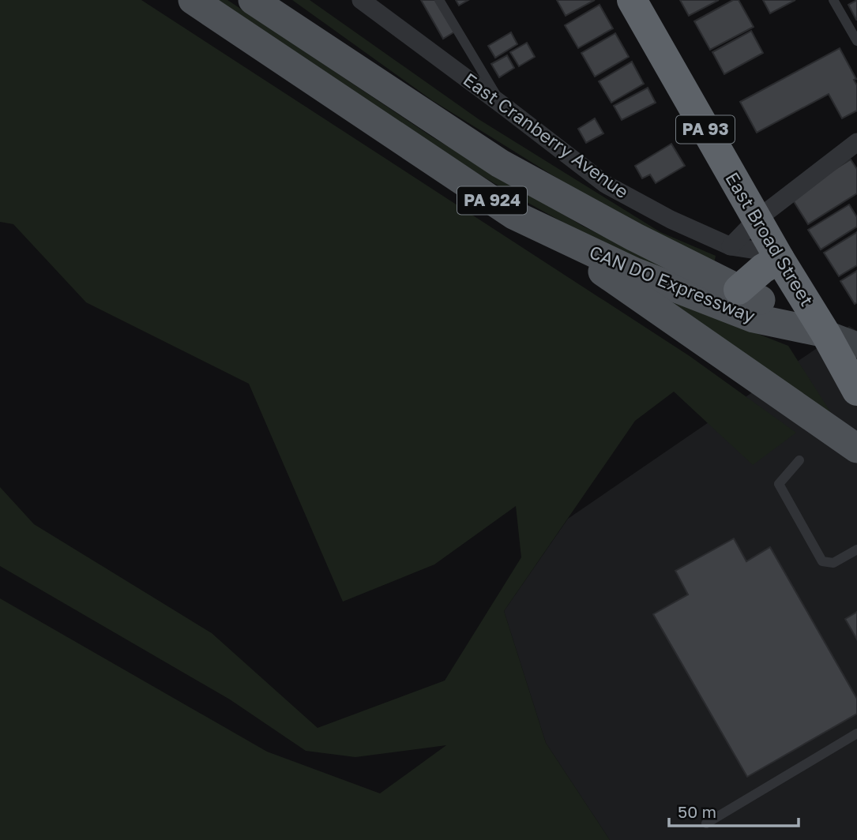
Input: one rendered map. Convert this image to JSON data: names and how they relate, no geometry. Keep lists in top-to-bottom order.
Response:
{
  "streets": {
    "highway": ["PA 93", "East Broad Street"],
    "main road": ["PA 924", "CAN DO Expressway"],
    "street": ["East Cranberry Avenue"]
  },
  "crossings": [
    ["PA 93", "East Broad Street"],
    ["PA 93", "CAN DO Expressway"],
    ["East Cranberry Avenue", "East Broad Street"],
    ["East Broad Street", "CAN DO Expressway"]
  ],
  "scale_bar": "50 m"
}
